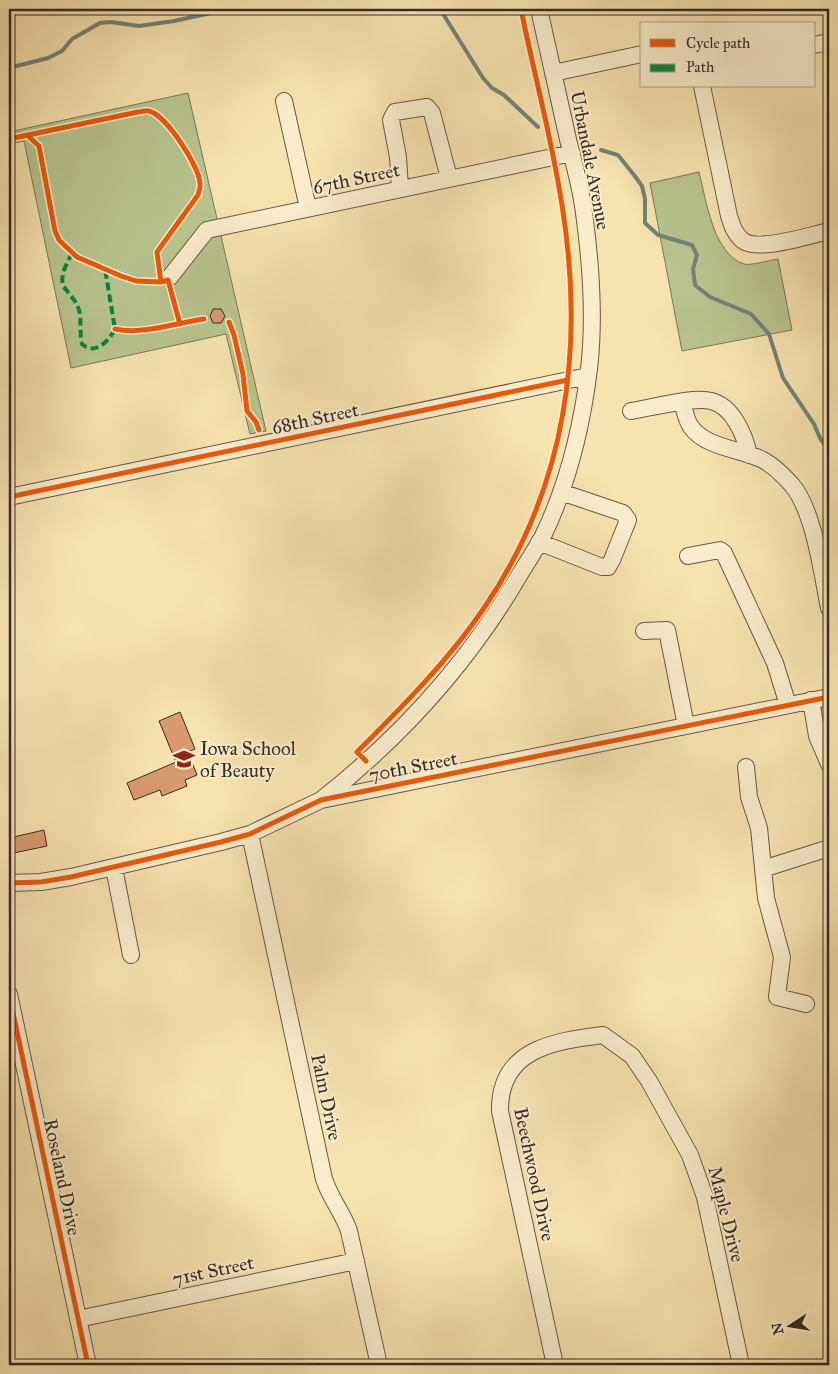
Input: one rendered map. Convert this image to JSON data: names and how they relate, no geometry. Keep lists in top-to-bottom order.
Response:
{
  "streets": {
    "street": [
      "Urbandale Avenue",
      "67th Street",
      "68th Street",
      "70th Street",
      "Palm Drive",
      "Beechwood Drive",
      "Roseland Drive",
      "Maple Drive",
      "71st Street"
    ]
  },
  "crossings": [
    ["Urbandale Avenue", "67th Street"],
    ["Urbandale Avenue", "68th Street"],
    ["Urbandale Avenue", "70th Street"],
    ["70th Street", "Palm Drive"],
    ["Palm Drive", "71st Street"],
    ["Beechwood Drive", "Maple Drive"],
    ["Roseland Drive", "71st Street"]
  ],
  "places": {
    "school or university": ["Iowa School of Beauty"]
  },
  "legend": ["Cycle path", "Path"],
  "north": "left"
}
